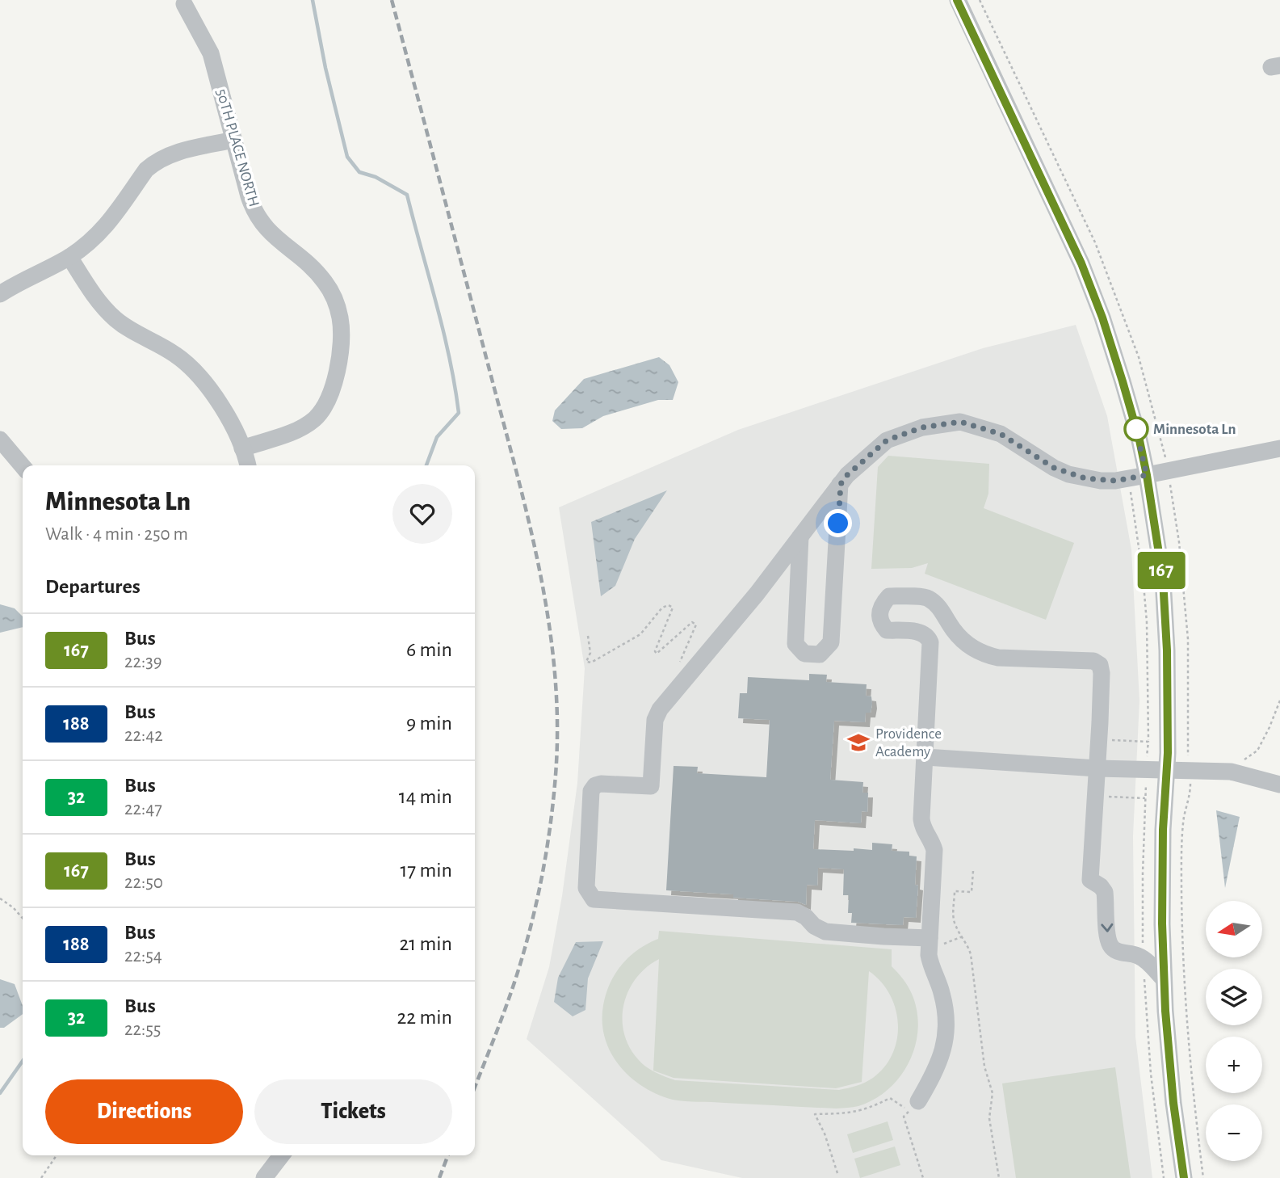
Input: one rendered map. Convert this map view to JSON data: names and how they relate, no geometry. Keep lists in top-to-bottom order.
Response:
{
  "streets": {
    "street": ["50TH PLACE NORTH"]
  },
  "places": {
    "other": ["Minnesota Ln"],
    "school or university": ["Providence Academy"]
  },
  "lines": ["bus line 167"],
  "north": "left",
  "page": {
    "on_map": "167",
    "heading": [
      ["Minnesota Ln", "Walk · 4 min · 250 m"],
      "Departures"
    ],
    "list": [
      {
        "mark": "167",
        "name": "Bus",
        "note": "22:39",
        "value": "6 min"
      },
      {
        "mark": "188",
        "name": "Bus",
        "note": "22:42",
        "value": "9 min"
      },
      {
        "mark": "32",
        "name": "Bus",
        "note": "22:47",
        "value": "14 min"
      },
      {
        "mark": "167",
        "name": "Bus",
        "note": "22:50",
        "value": "17 min"
      },
      {
        "mark": "188",
        "name": "Bus",
        "note": "22:54",
        "value": "21 min"
      },
      {
        "mark": "32",
        "name": "Bus",
        "note": "22:55",
        "value": "22 min"
      }
    ],
    "map_buttons": ["+", "−"],
    "buttons": ["Directions", "Tickets"]
  }
}
